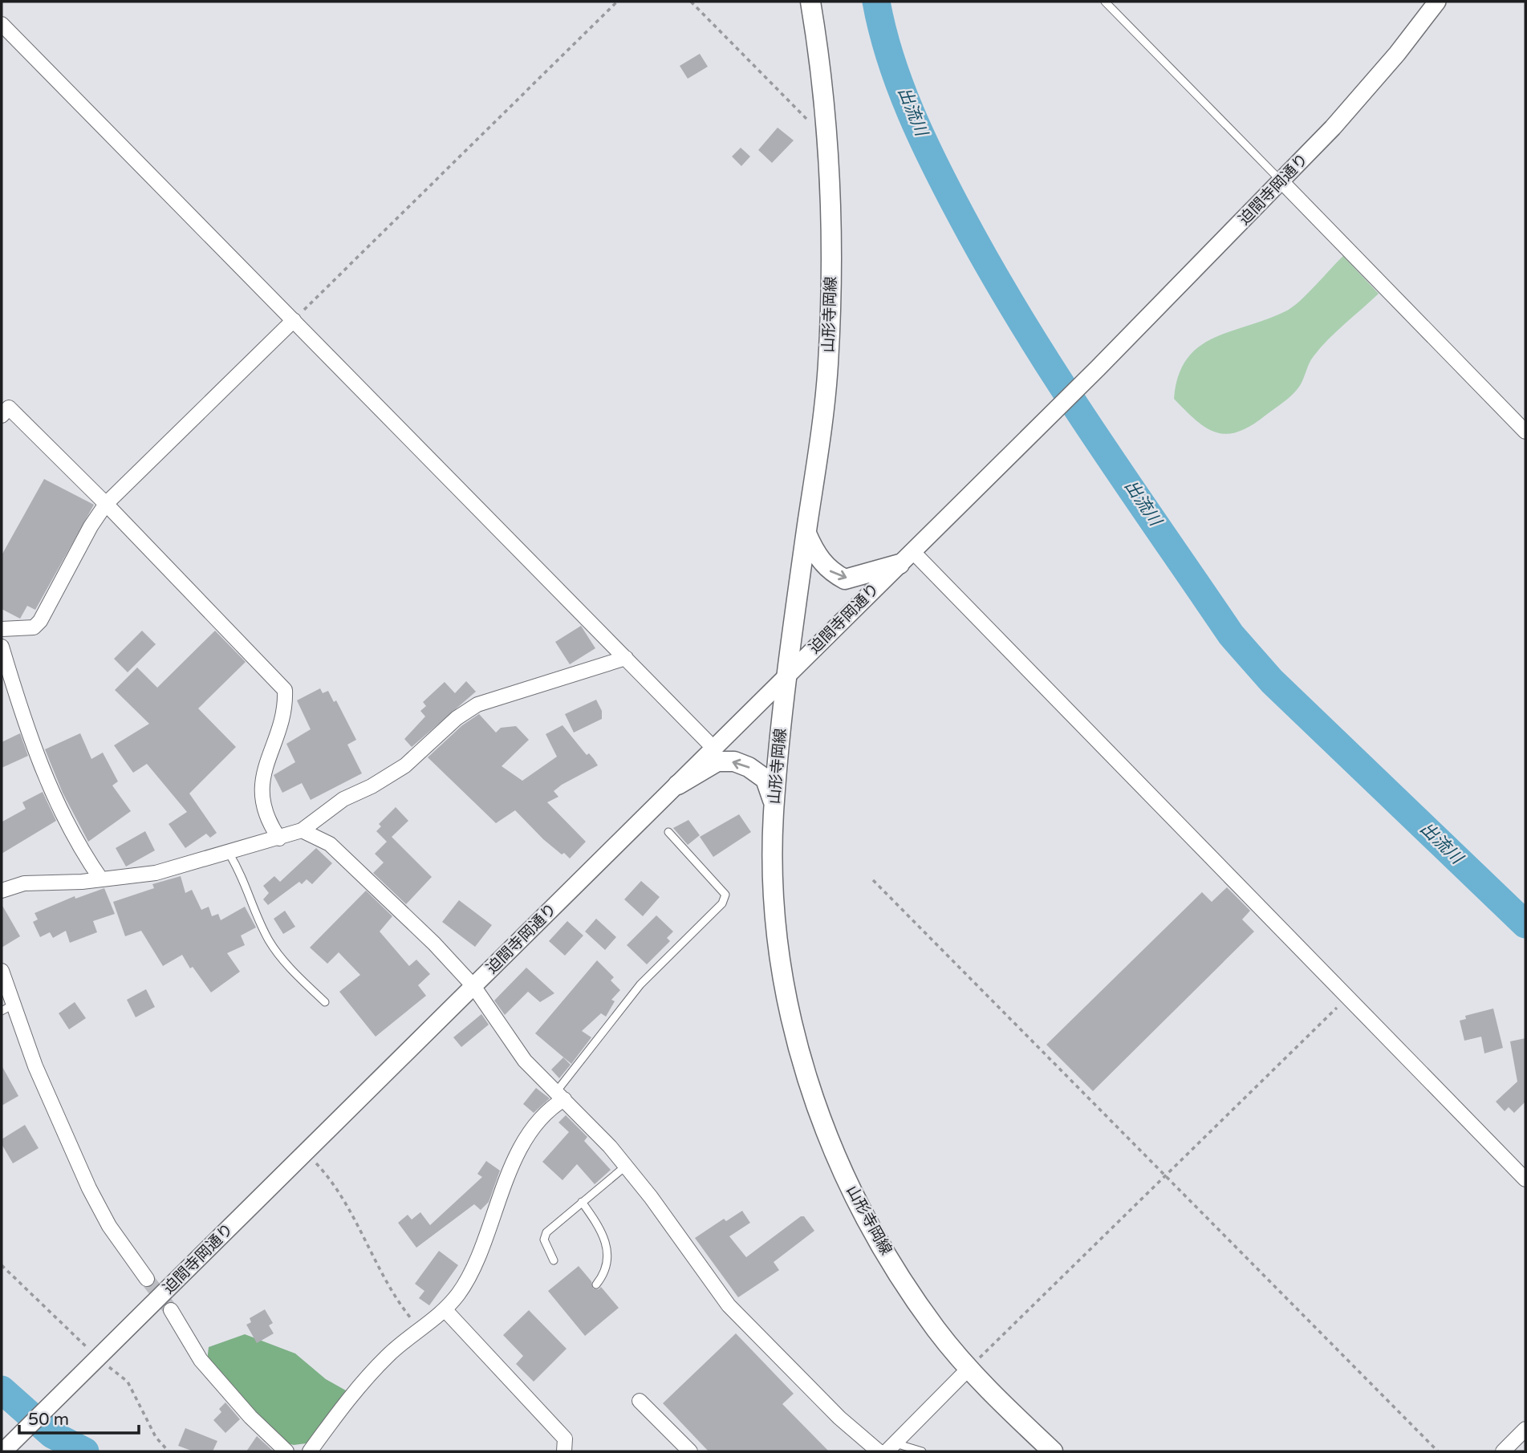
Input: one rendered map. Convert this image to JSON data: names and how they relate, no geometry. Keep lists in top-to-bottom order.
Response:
{
  "streets": {
    "main road": ["山形寺岡線"],
    "street": ["迫間寺岡通り"]
  },
  "crossings": [
    ["迫間寺岡通り", "山形寺岡線"]
  ],
  "water": ["出流川"],
  "scale_bar": "50 m"
}
